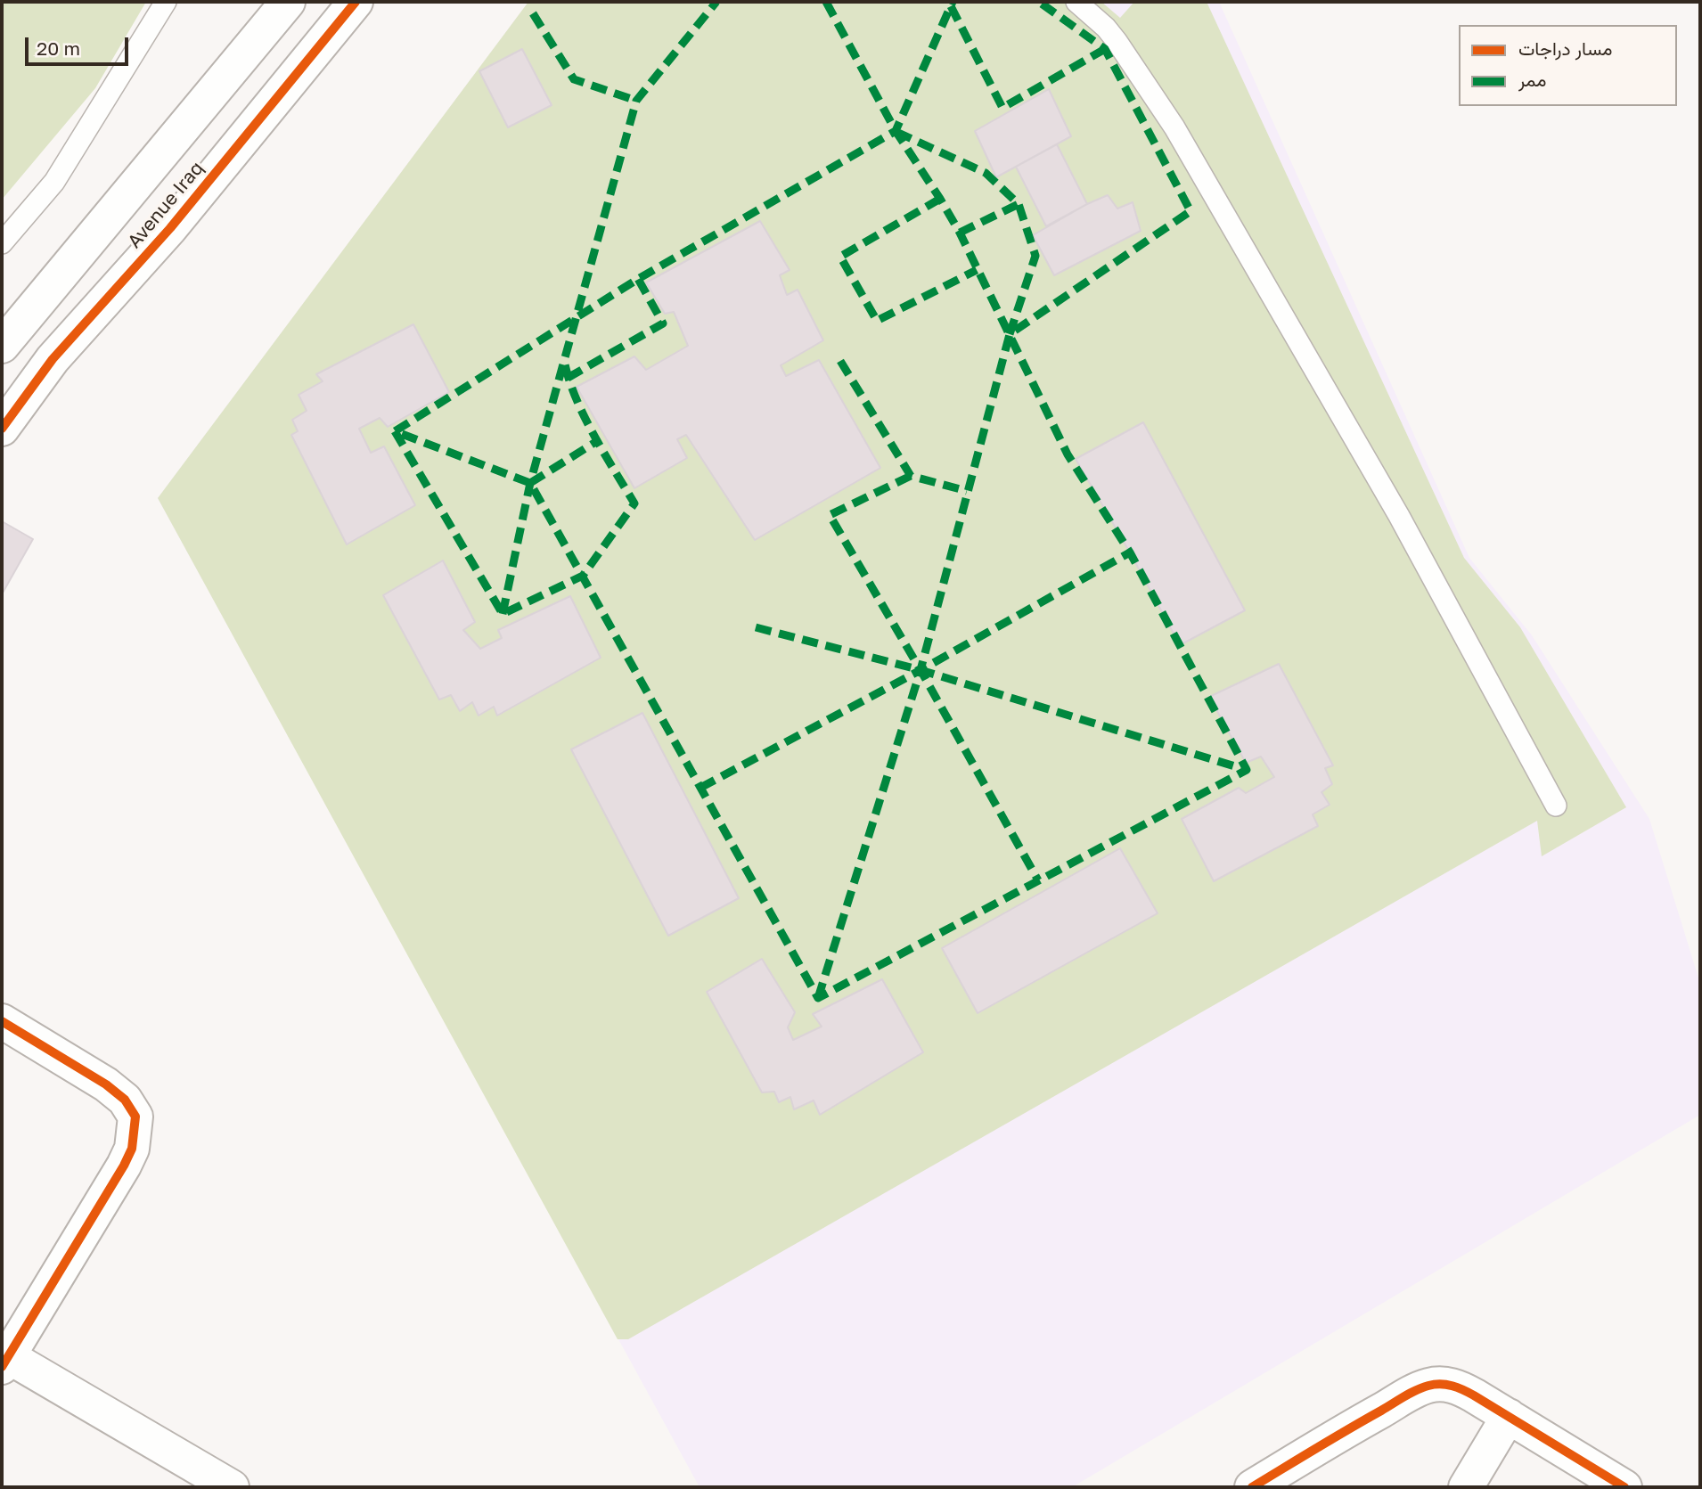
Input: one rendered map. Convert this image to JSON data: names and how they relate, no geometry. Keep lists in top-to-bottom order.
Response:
{
  "streets": {
    "street": ["Avenue Iraq"]
  },
  "legend": ["مسار دراجات", "ممر"],
  "scale_bar": "20 m"
}
